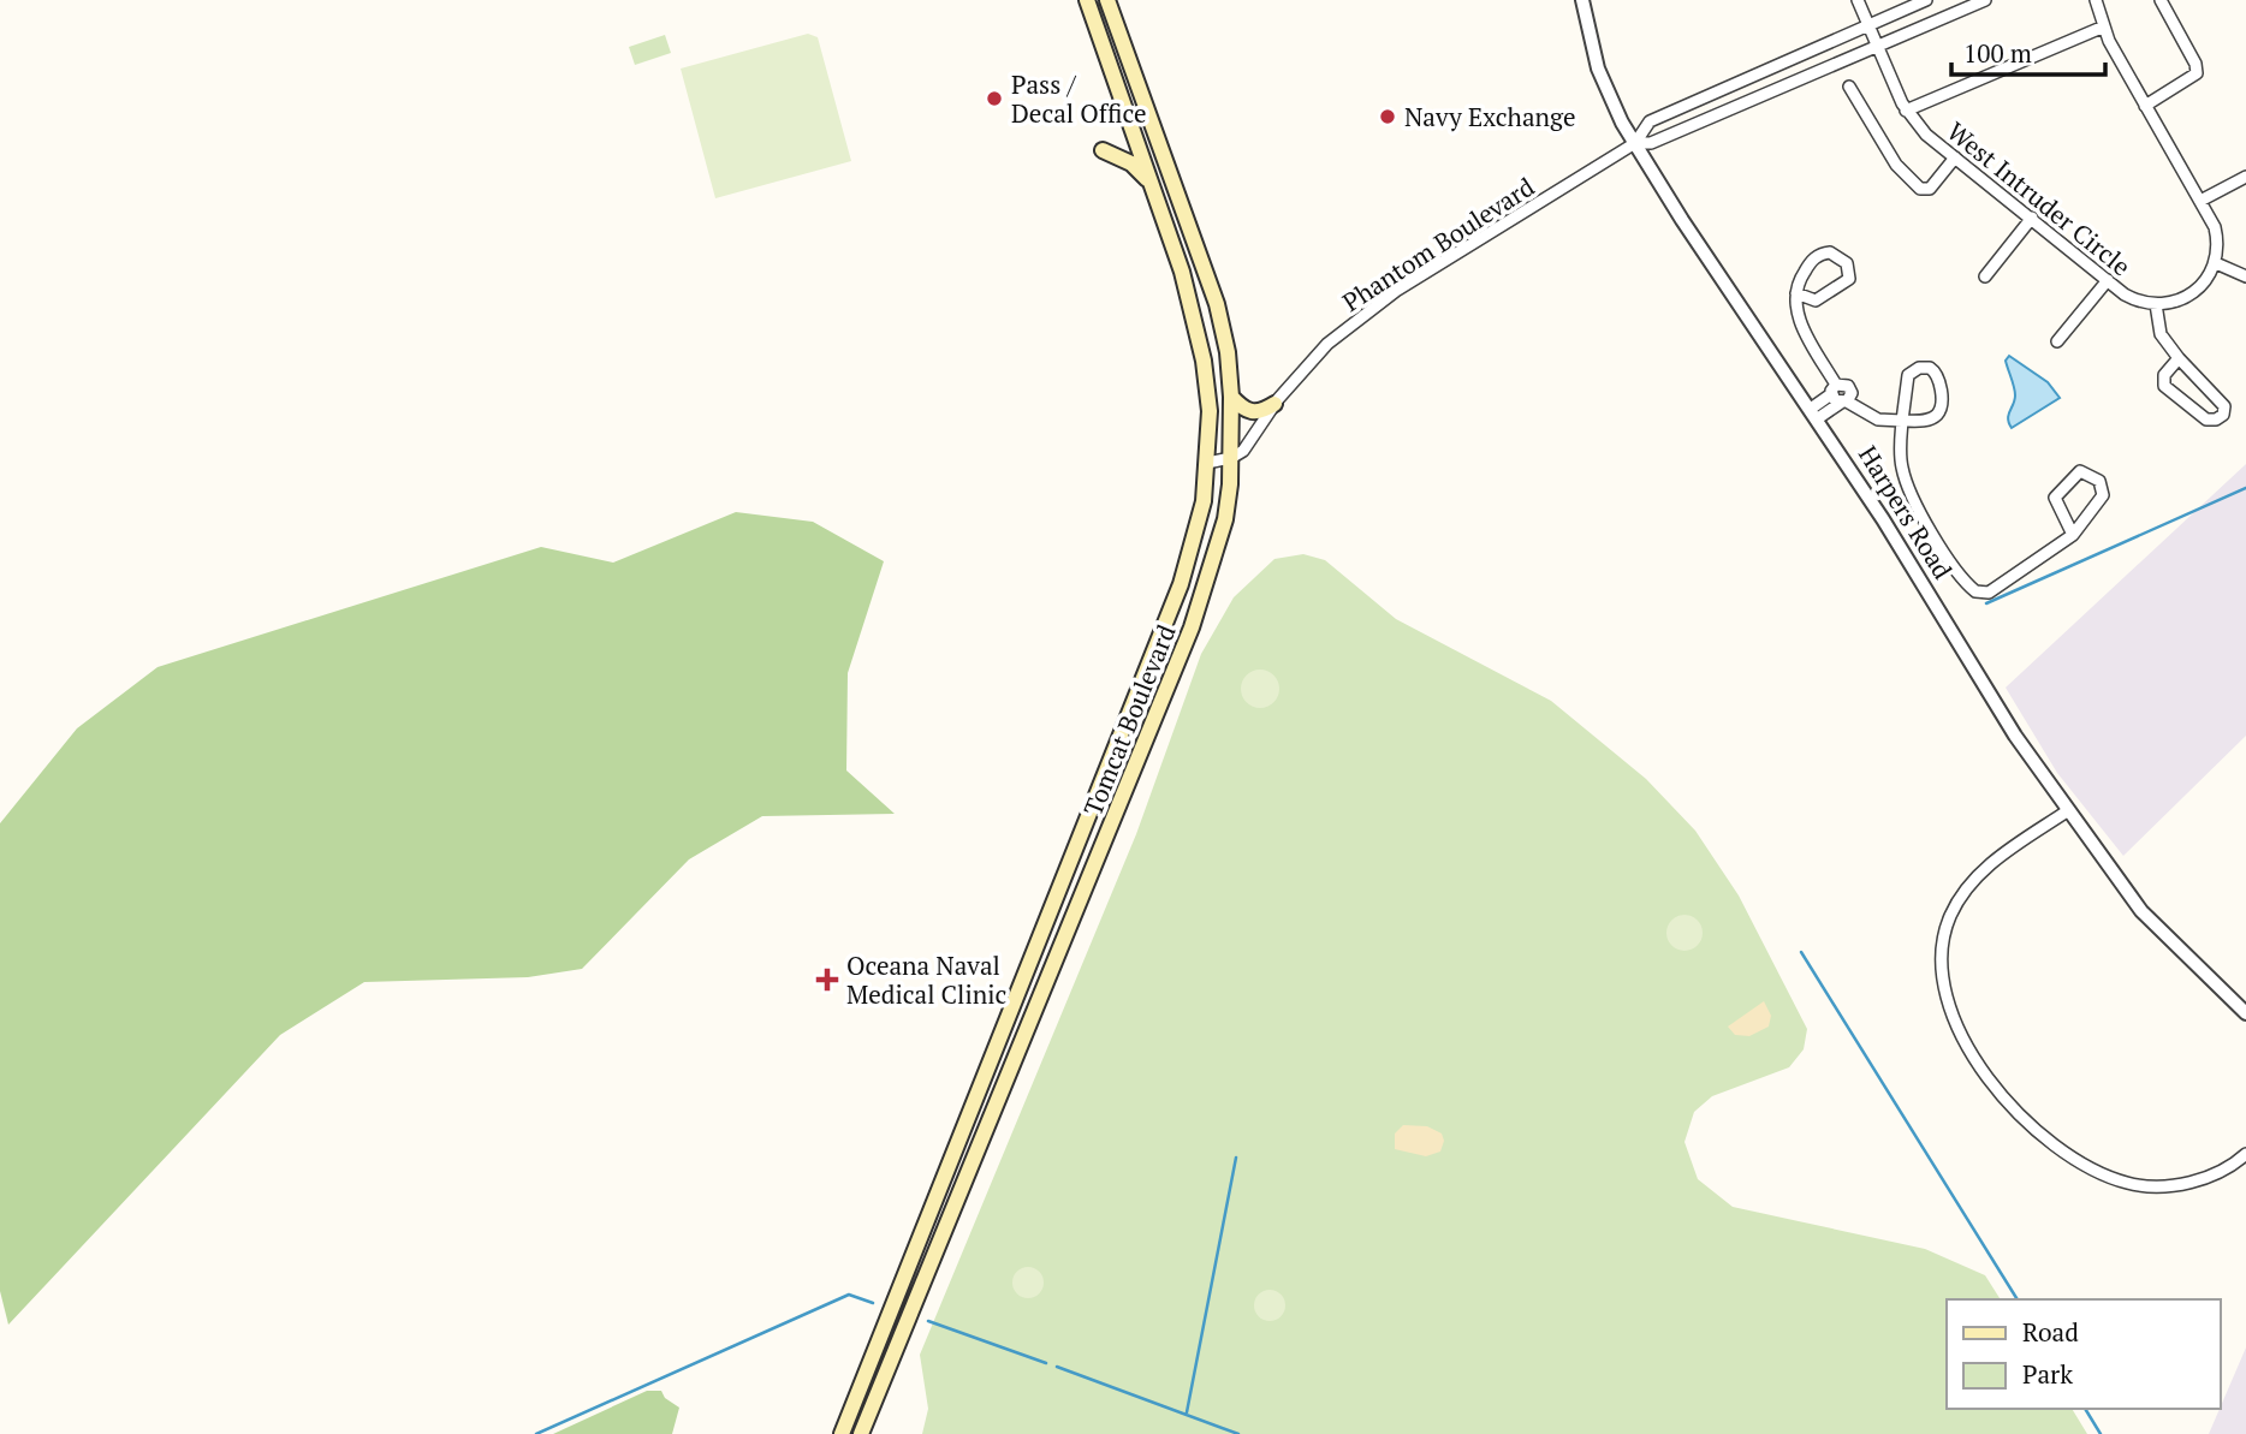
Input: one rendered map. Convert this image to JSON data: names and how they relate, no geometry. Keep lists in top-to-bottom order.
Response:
{
  "streets": {
    "main road": ["Tomcat Boulevard"],
    "street": ["West Intruder Circle", "Phantom Boulevard", "Harpers Road"]
  },
  "crossings": [
    ["West Intruder Circle", "Phantom Boulevard"],
    ["Phantom Boulevard", "Harpers Road"],
    ["Phantom Boulevard", "Tomcat Boulevard"]
  ],
  "places": {
    "other": ["Pass / Decal Office", "Navy Exchange"],
    "health": ["Oceana Naval Medical Clinic"]
  },
  "legend": ["Road", "Park"],
  "scale_bar": "100 m"
}
